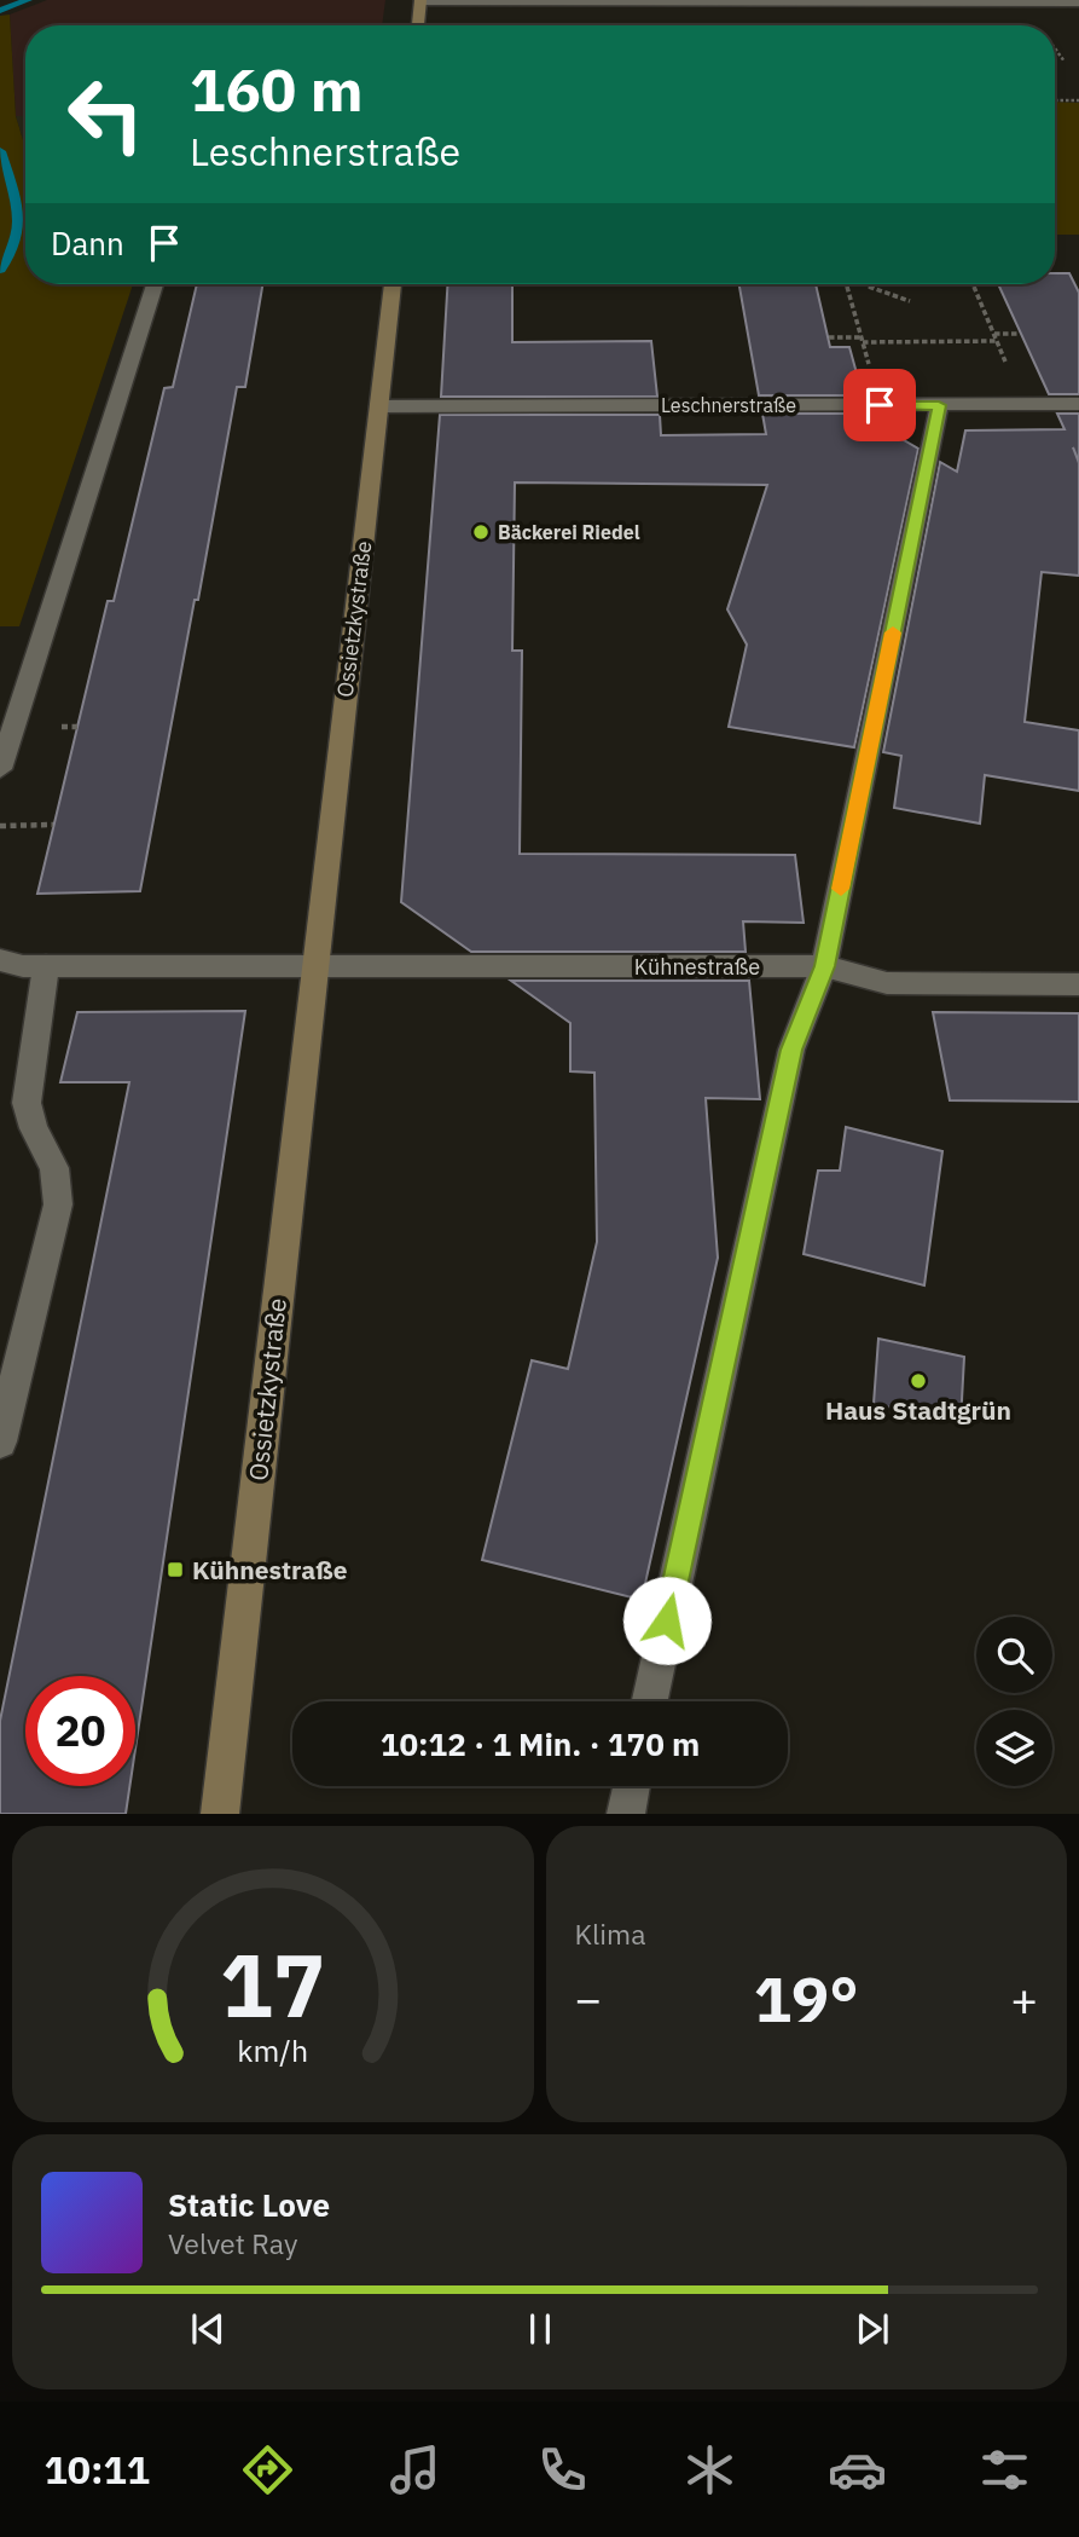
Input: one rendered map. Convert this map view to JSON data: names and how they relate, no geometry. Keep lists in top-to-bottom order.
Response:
{
  "streets": {
    "main road": ["Ossietzkystraße"],
    "street": ["Leschnerstraße", "Kühnestraße"]
  },
  "crossings": [
    ["Leschnerstraße", "Ossietzkystraße"],
    ["Ossietzkystraße", "Kühnestraße"]
  ],
  "places": {
    "other": ["Bäckerei Riedel", "Haus Stadtgrün"],
    "transit": ["Kühnestraße"]
  },
  "page": {
    "turn": ["160 m", "Leschnerstraße"],
    "then": "Dann",
    "limit": "20",
    "trip": "10:12 · 1 Min. · 170 m",
    "tile": "Klima",
    "heat": ["−", "19°", "+"],
    "song": ["Static Love", "Velvet Ray"],
    "tabs": "10:11",
    "gauge": ["17", "km/h"]
  }
}
